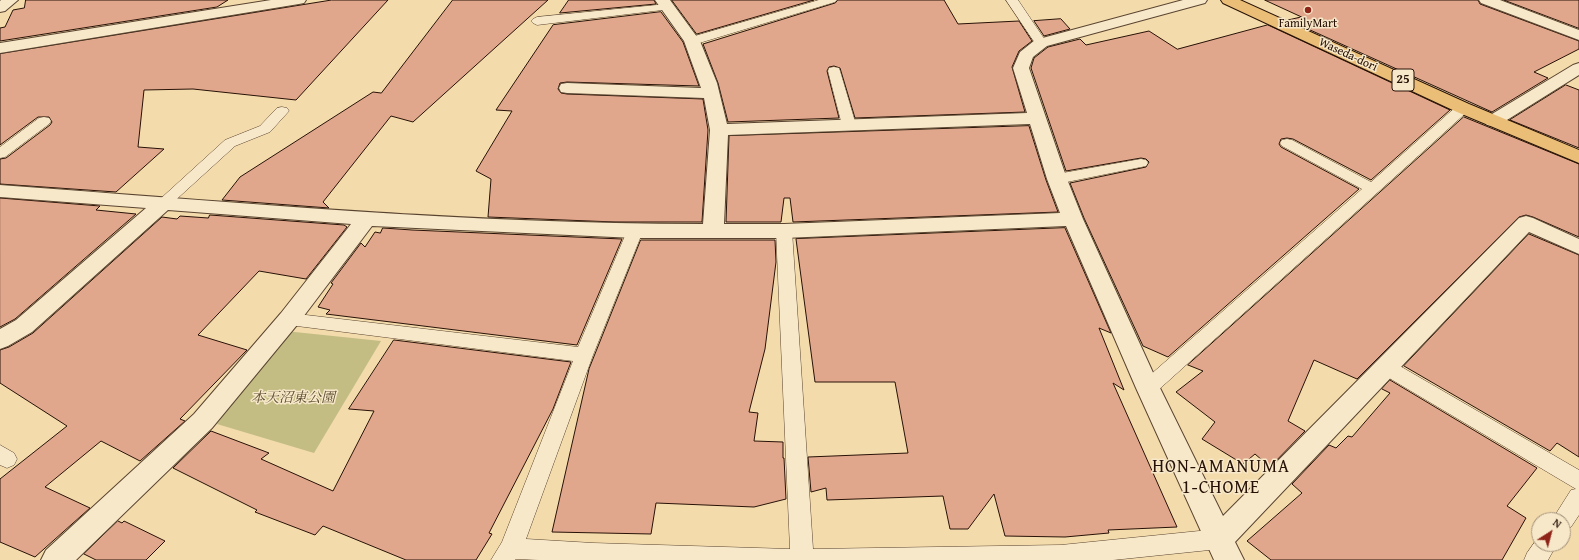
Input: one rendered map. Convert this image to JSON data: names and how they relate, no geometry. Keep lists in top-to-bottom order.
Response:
{
  "streets": {
    "main road": ["Waseda-dori", "25"]
  },
  "districts": ["HON-AMANUMA 1-CHOME"],
  "parks": ["本天沼東公園"],
  "places": ["FamilyMart"],
  "north": "top right"
}
